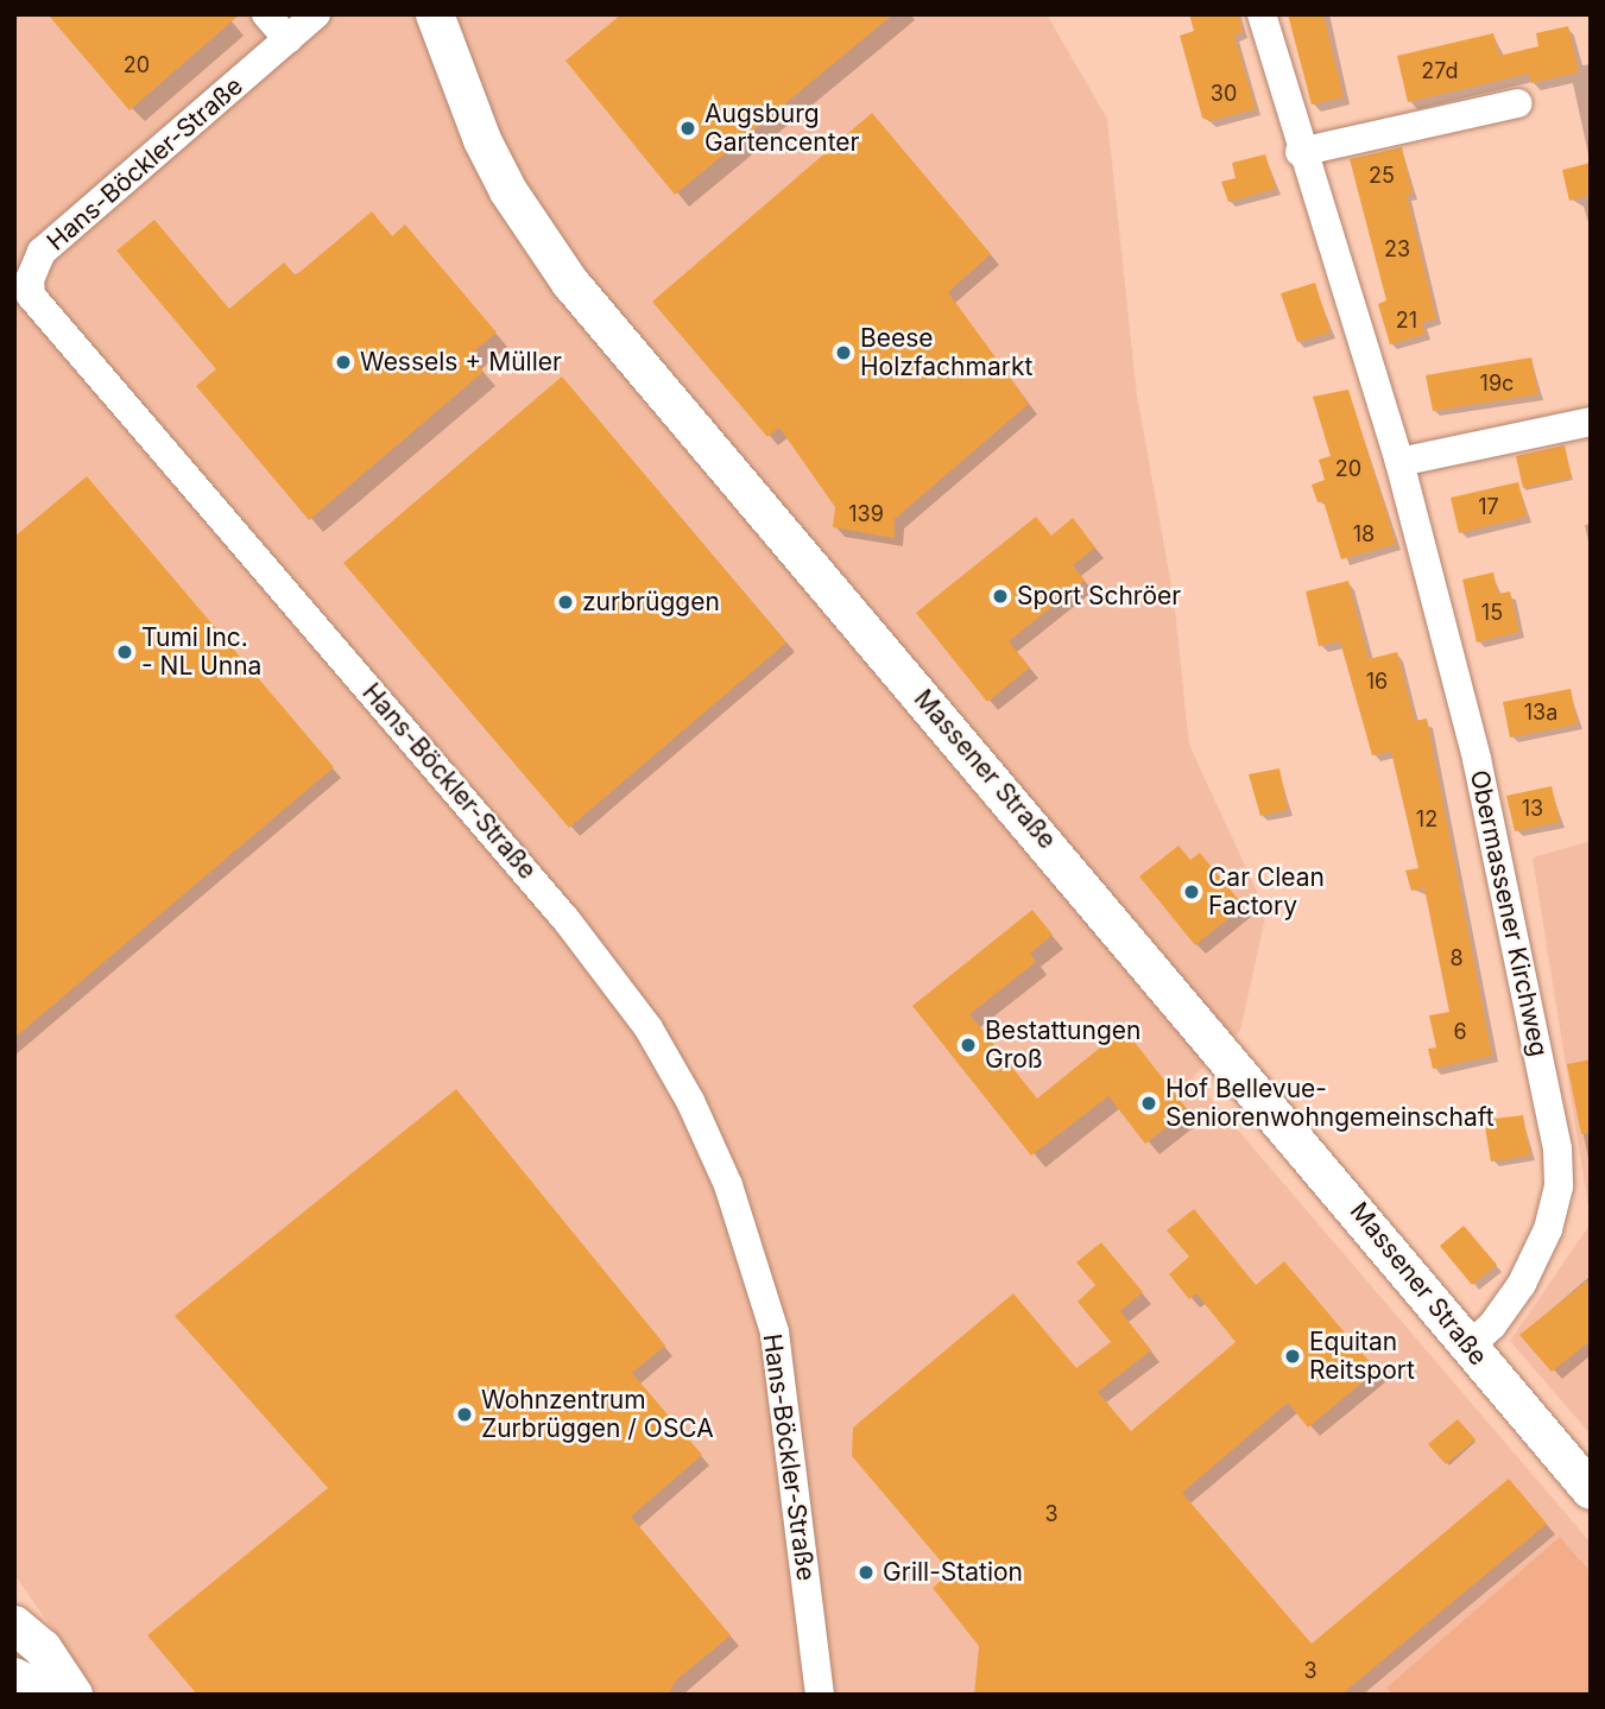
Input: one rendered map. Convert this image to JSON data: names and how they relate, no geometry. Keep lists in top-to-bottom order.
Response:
{
  "streets": {
    "main road": ["Massener Straße"],
    "street": ["Hans-Böckler-Straße", "Obermassener Kirchweg"]
  },
  "crossings": [
    ["Massener Straße", "Obermassener Kirchweg"]
  ],
  "places": [
    "Augsburg Gartencenter",
    "Beese Holzfachmarkt",
    "Wessels + Müller",
    "Sport Schröer",
    "zurbrüggen",
    "Tumi Inc. - NL Unna",
    "Car Clean Factory",
    "Bestattungen Groß",
    "Hof Bellevue- Seniorenwohngemeinschaft",
    "Equitan Reitsport",
    "Wohnzentrum Zurbrüggen / OSCA",
    "Grill-Station"
  ],
  "house_numbers": [
    "20",
    "27d",
    "30",
    "25",
    "23",
    "21",
    "19c",
    "20",
    "17",
    "139",
    "18",
    "15",
    "16",
    "13a",
    "13",
    "12",
    "8",
    "6",
    "3",
    "3"
  ]
}
